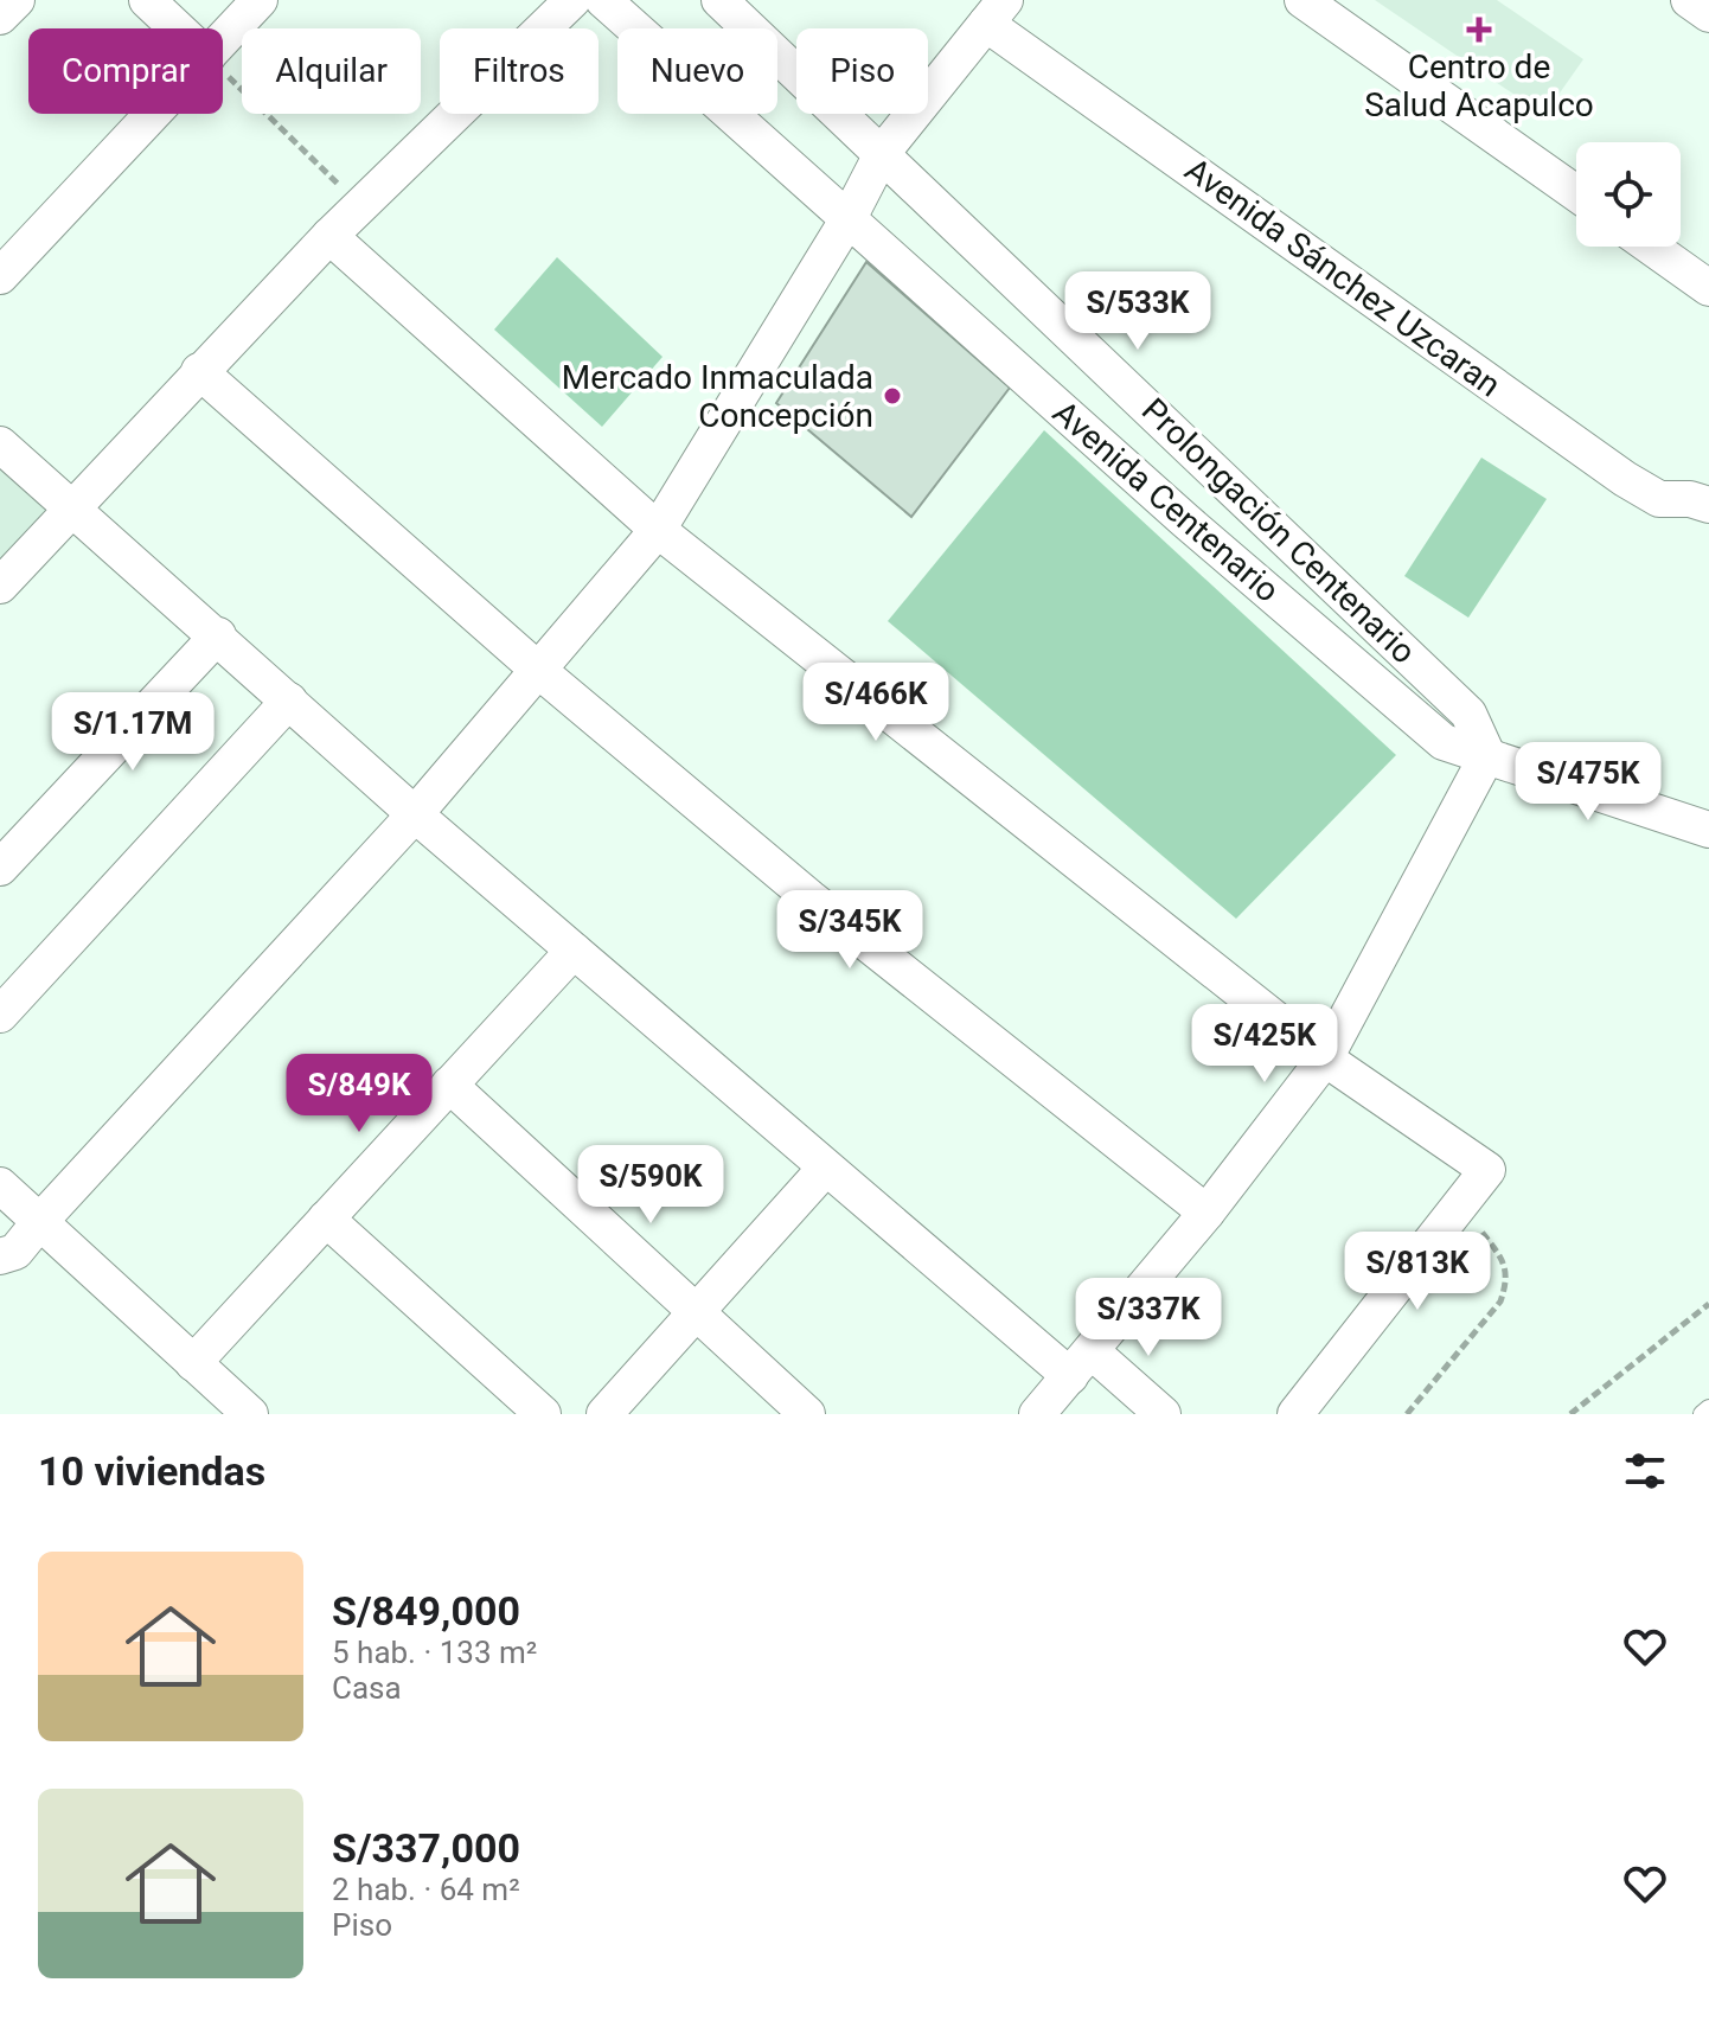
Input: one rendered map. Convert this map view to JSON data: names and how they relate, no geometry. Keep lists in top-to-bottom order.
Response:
{
  "streets": {
    "street": ["Avenida Sánchez Uzcaran", "Avenida Centenario", "Prolongación Centenario"]
  },
  "crossings": [
    ["Avenida Centenario", "Prolongación Centenario"]
  ],
  "places": {
    "health": ["Centro de Salud Acapulco"],
    "other": ["Mercado Inmaculada Concepción"]
  },
  "page": {
    "chip": [
      "Comprar",
      "Alquilar",
      "Filtros",
      "Nuevo",
      "Piso"
    ],
    "price": [
      "S/533K",
      "S/466K",
      "S/1.17M",
      "S/475K",
      "S/345K",
      "S/425K",
      "S/849K",
      "S/590K",
      "S/813K",
      "S/337K"
    ],
    "heading": "10 viviendas",
    "list": [
      {
        "name": "S/849,000",
        "note": "5 hab. · 133 m² · Casa"
      },
      {
        "name": "S/337,000",
        "note": "2 hab. · 64 m² · Piso"
      }
    ]
  }
}
